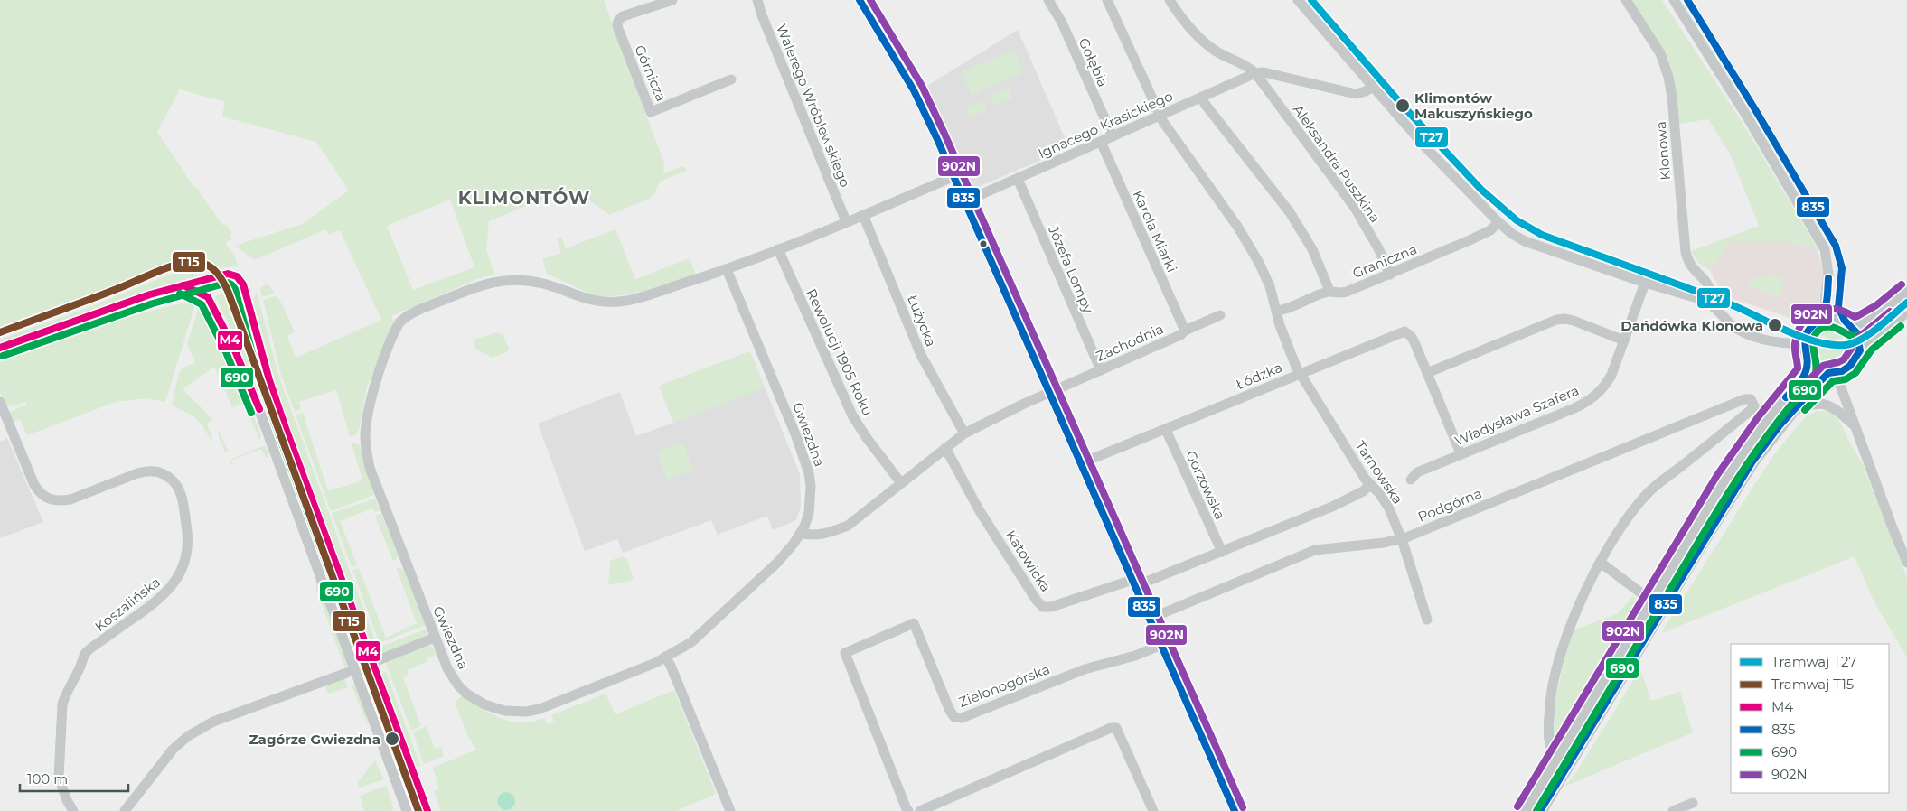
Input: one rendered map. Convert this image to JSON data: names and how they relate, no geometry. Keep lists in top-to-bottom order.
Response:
{
  "streets": {
    "street": [
      "Gołębia",
      "Górnicza",
      "Walerego Wróblewskiego",
      "Ignacego Krasickiego",
      "Klonowa",
      "Aleksandra Puszkina",
      "Karola Miarki",
      "Graniczna",
      "Józefa Lompy",
      "Łużycka",
      "Zachodnia",
      "Rewolucji 1905 Roku",
      "Łódzka",
      "Władysława Szafera",
      "Gwiezdna",
      "Tarnowska",
      "Gorzowska",
      "Podgórna",
      "Katowicka",
      "Koszalińska",
      "Zielonogórska"
    ]
  },
  "crossings": [
    ["Gołębia", "Ignacego Krasickiego"],
    ["Walerego Wróblewskiego", "Gwiezdna"],
    ["Ignacego Krasickiego", "Aleksandra Puszkina"],
    ["Ignacego Krasickiego", "Karola Miarki"],
    ["Ignacego Krasickiego", "Józefa Lompy"],
    ["Ignacego Krasickiego", "Tarnowska"],
    ["Aleksandra Puszkina", "Graniczna"],
    ["Karola Miarki", "Zachodnia"],
    ["Graniczna", "Tarnowska"],
    ["Józefa Lompy", "Zachodnia"],
    ["Łużycka", "Zachodnia"],
    ["Łużycka", "Gwiezdna"],
    ["Zachodnia", "Rewolucji 1905 Roku"],
    ["Zachodnia", "Gwiezdna"],
    ["Zachodnia", "Katowicka"],
    ["Rewolucji 1905 Roku", "Gwiezdna"],
    ["Łódzka", "Władysława Szafera"],
    ["Łódzka", "Tarnowska"],
    ["Łódzka", "Gorzowska"],
    ["Tarnowska", "Podgórna"]
  ],
  "districts": ["KLIMONTÓW"],
  "places": ["Klimontów Makuszyńskiego", "Dańdówka Klonowa", "Zagórze Gwiezdna"],
  "lines": [
    "tram line T27",
    "transit line 835",
    "transit line 902N",
    "tram line T15",
    "transit line M4",
    "transit line 690"
  ],
  "legend": [
    "Tramwaj T27",
    "Tramwaj T15",
    "M4",
    "835",
    "690",
    "902N"
  ],
  "scale_bar": "100 m"
}
